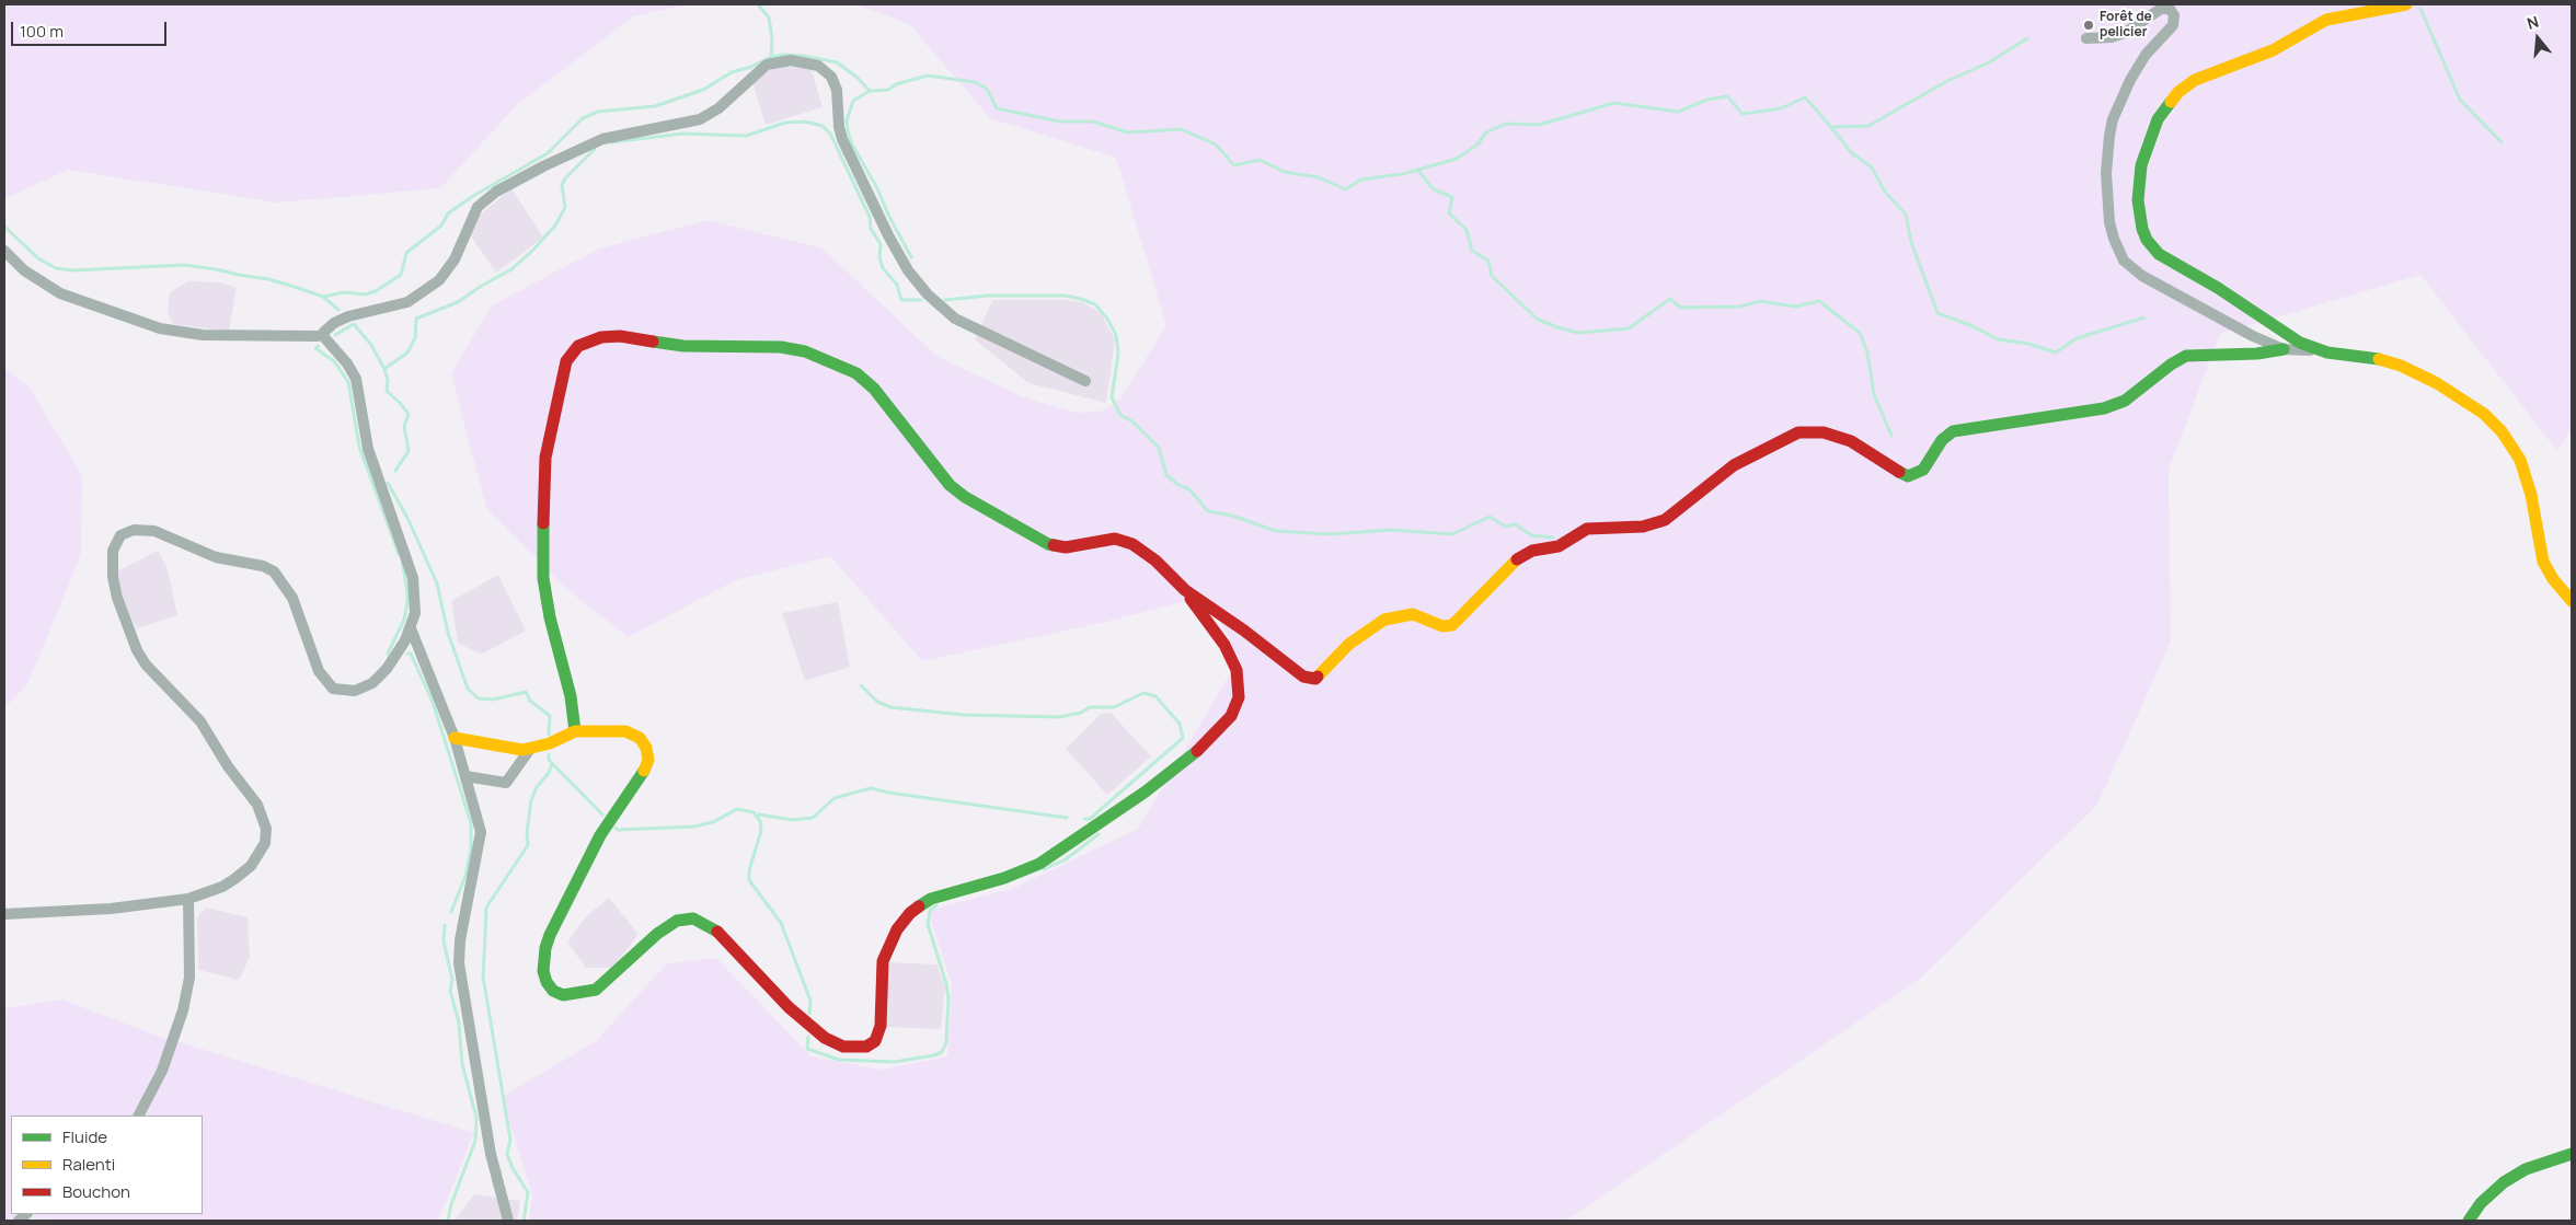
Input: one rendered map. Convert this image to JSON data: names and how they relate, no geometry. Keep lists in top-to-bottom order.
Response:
{
  "places": ["Forêt de pelicier"],
  "legend": ["Fluide", "Ralenti", "Bouchon"],
  "scale_bar": "100 m",
  "north": "top"
}
